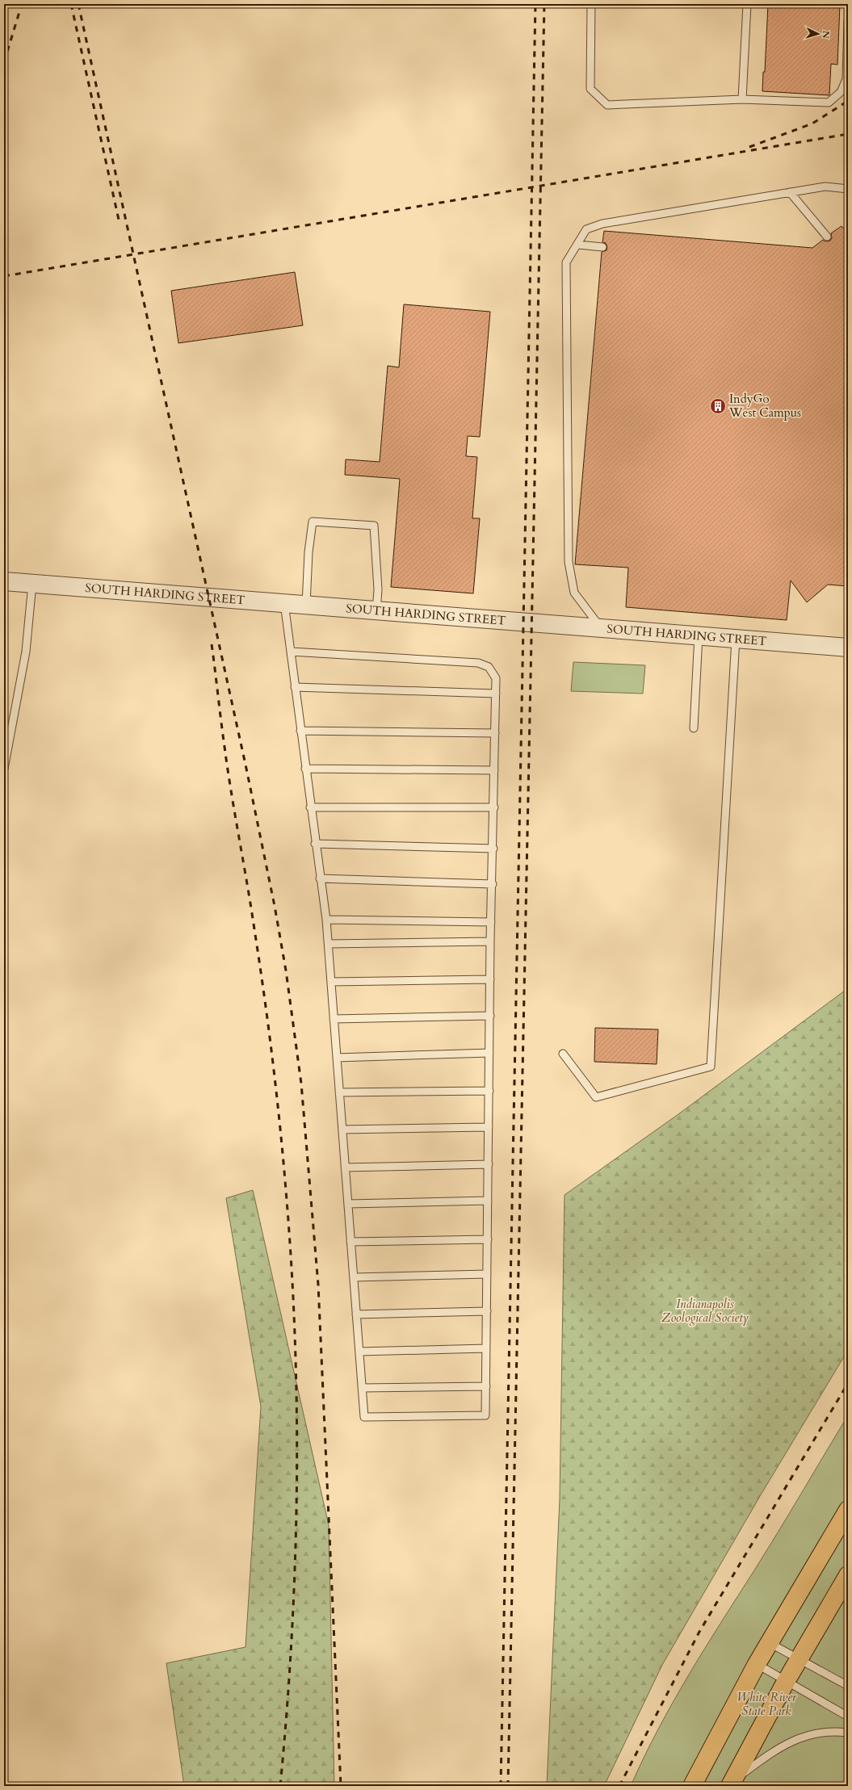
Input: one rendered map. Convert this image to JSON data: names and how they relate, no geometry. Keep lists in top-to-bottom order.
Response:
{
  "streets": {
    "street": ["SOUTH HARDING STREET"]
  },
  "parks": ["Indianapolis Zoological Society", "White River State Park"],
  "places": {
    "building": ["IndyGo West Campus"]
  },
  "north": "right"
}
